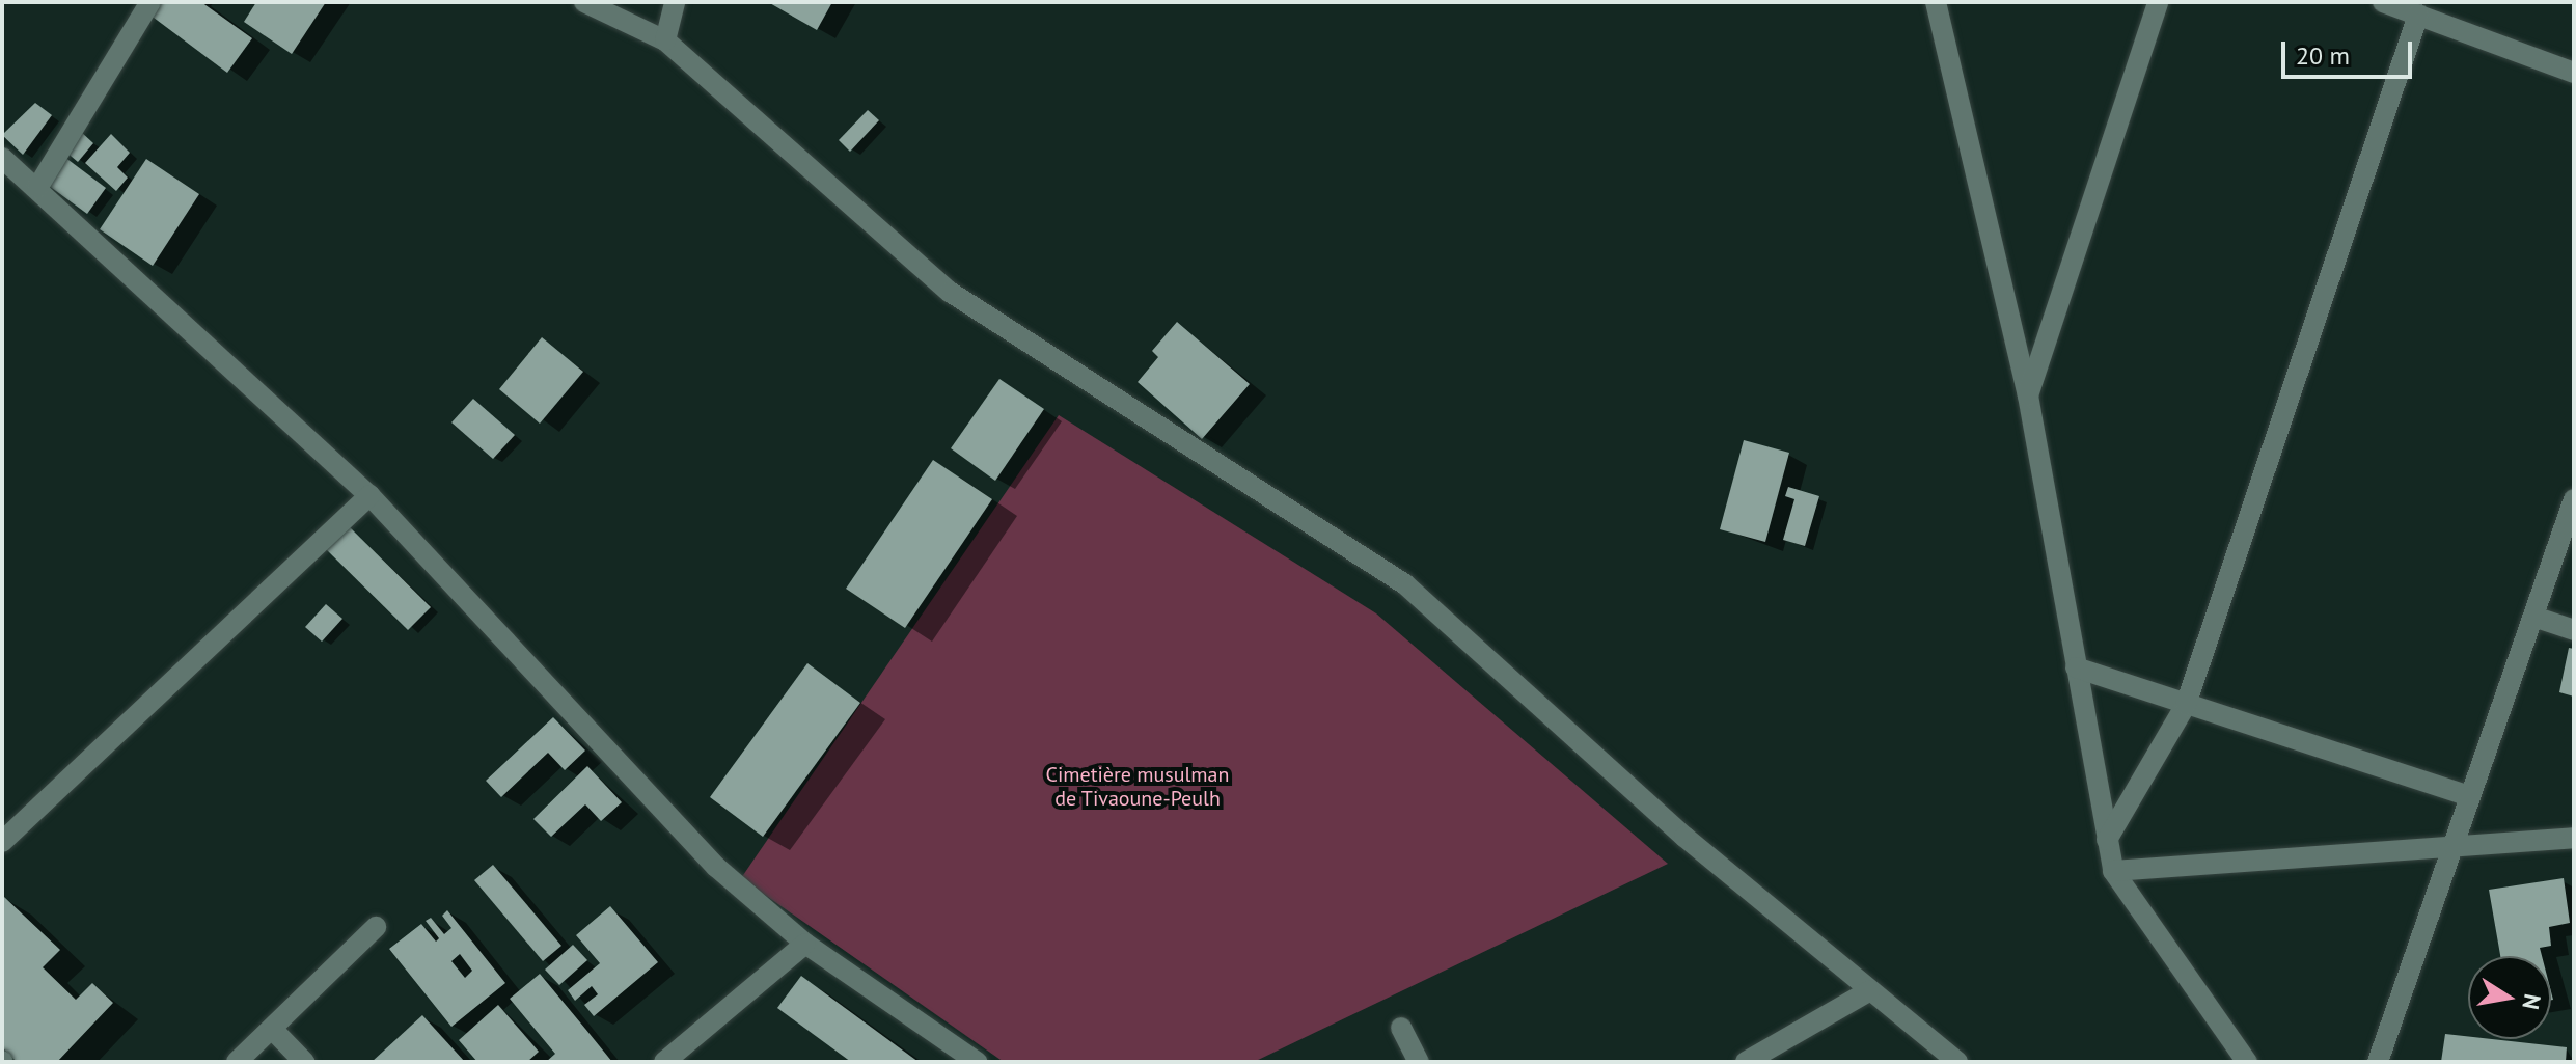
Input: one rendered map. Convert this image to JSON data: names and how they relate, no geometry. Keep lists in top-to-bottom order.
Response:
{
  "parks": ["Cimetière musulman de Tivaoune-Peulh"],
  "scale_bar": "20 m",
  "north": "right"
}
